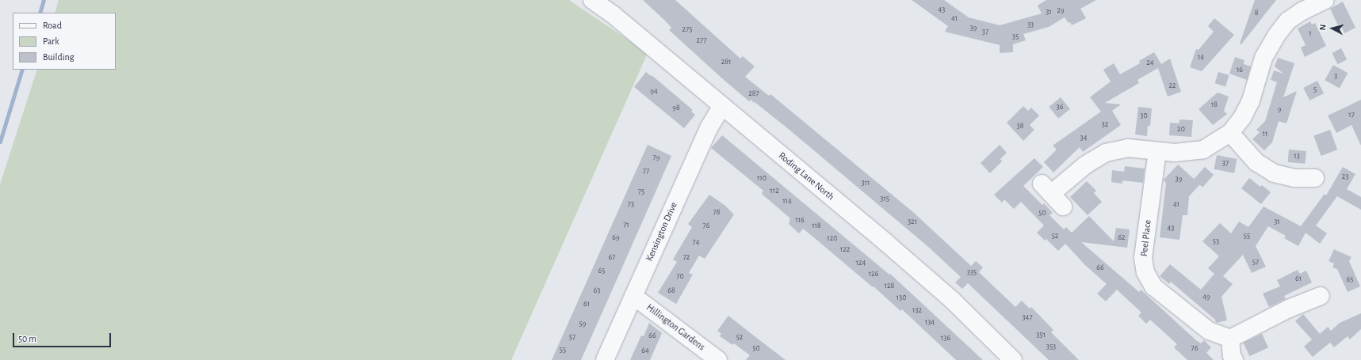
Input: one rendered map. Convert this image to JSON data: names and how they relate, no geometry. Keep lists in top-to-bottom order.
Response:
{
  "streets": {
    "street": [
      "Roding Lane North",
      "Kensington Drive",
      "Peel Place",
      "Hillington Gardens"
    ]
  },
  "crossings": [
    ["Roding Lane North", "Kensington Drive"],
    ["Kensington Drive", "Hillington Gardens"]
  ],
  "house_numbers": [
    "43",
    "29",
    "31",
    "8",
    "41",
    "33",
    "39",
    "275",
    "37",
    "1",
    "35",
    "277",
    "14",
    "281",
    "24",
    "16",
    "3",
    "22",
    "5",
    "94",
    "287",
    "18",
    "36",
    "98",
    "9",
    "17",
    "30",
    "32",
    "38",
    "20",
    "11",
    "34",
    "13",
    "79",
    "37",
    "77",
    "23",
    "110",
    "39",
    "311",
    "112",
    "75",
    "315",
    "114",
    "73",
    "41",
    "78",
    "50",
    "116",
    "321",
    "31",
    "71",
    "76",
    "118",
    "43",
    "52",
    "55",
    "69",
    "62",
    "120",
    "53",
    "74",
    "122",
    "67",
    "72",
    "57",
    "124",
    "66",
    "65",
    "335",
    "126",
    "70",
    "61",
    "65",
    "128",
    "63",
    "68",
    "49",
    "130",
    "61",
    "132",
    "347",
    "134",
    "59",
    "351",
    "66",
    "57",
    "52",
    "136",
    "353",
    "50",
    "76",
    "55",
    "64"
  ],
  "legend": ["Road", "Park", "Building"],
  "scale_bar": "50 m",
  "north": "left"
}
